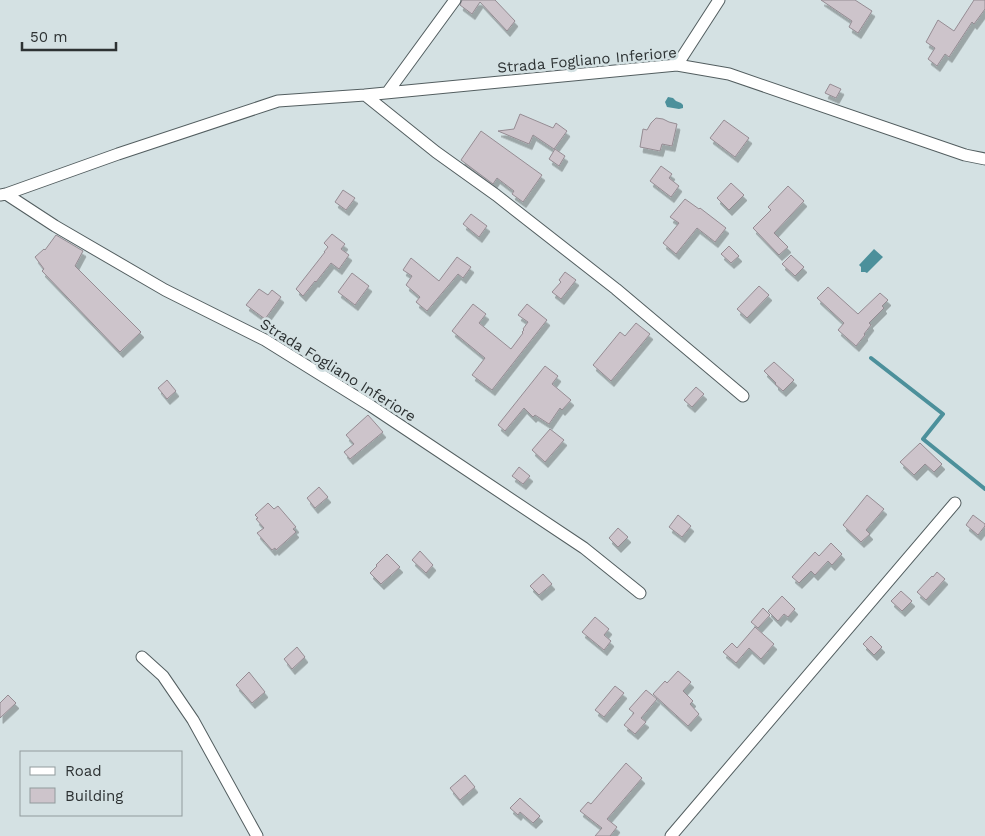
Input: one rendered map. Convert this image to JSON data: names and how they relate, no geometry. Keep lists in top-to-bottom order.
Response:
{
  "streets": {
    "street": ["Strada Fogliano Inferiore"]
  },
  "legend": ["Road", "Building"],
  "scale_bar": "50 m"
}
